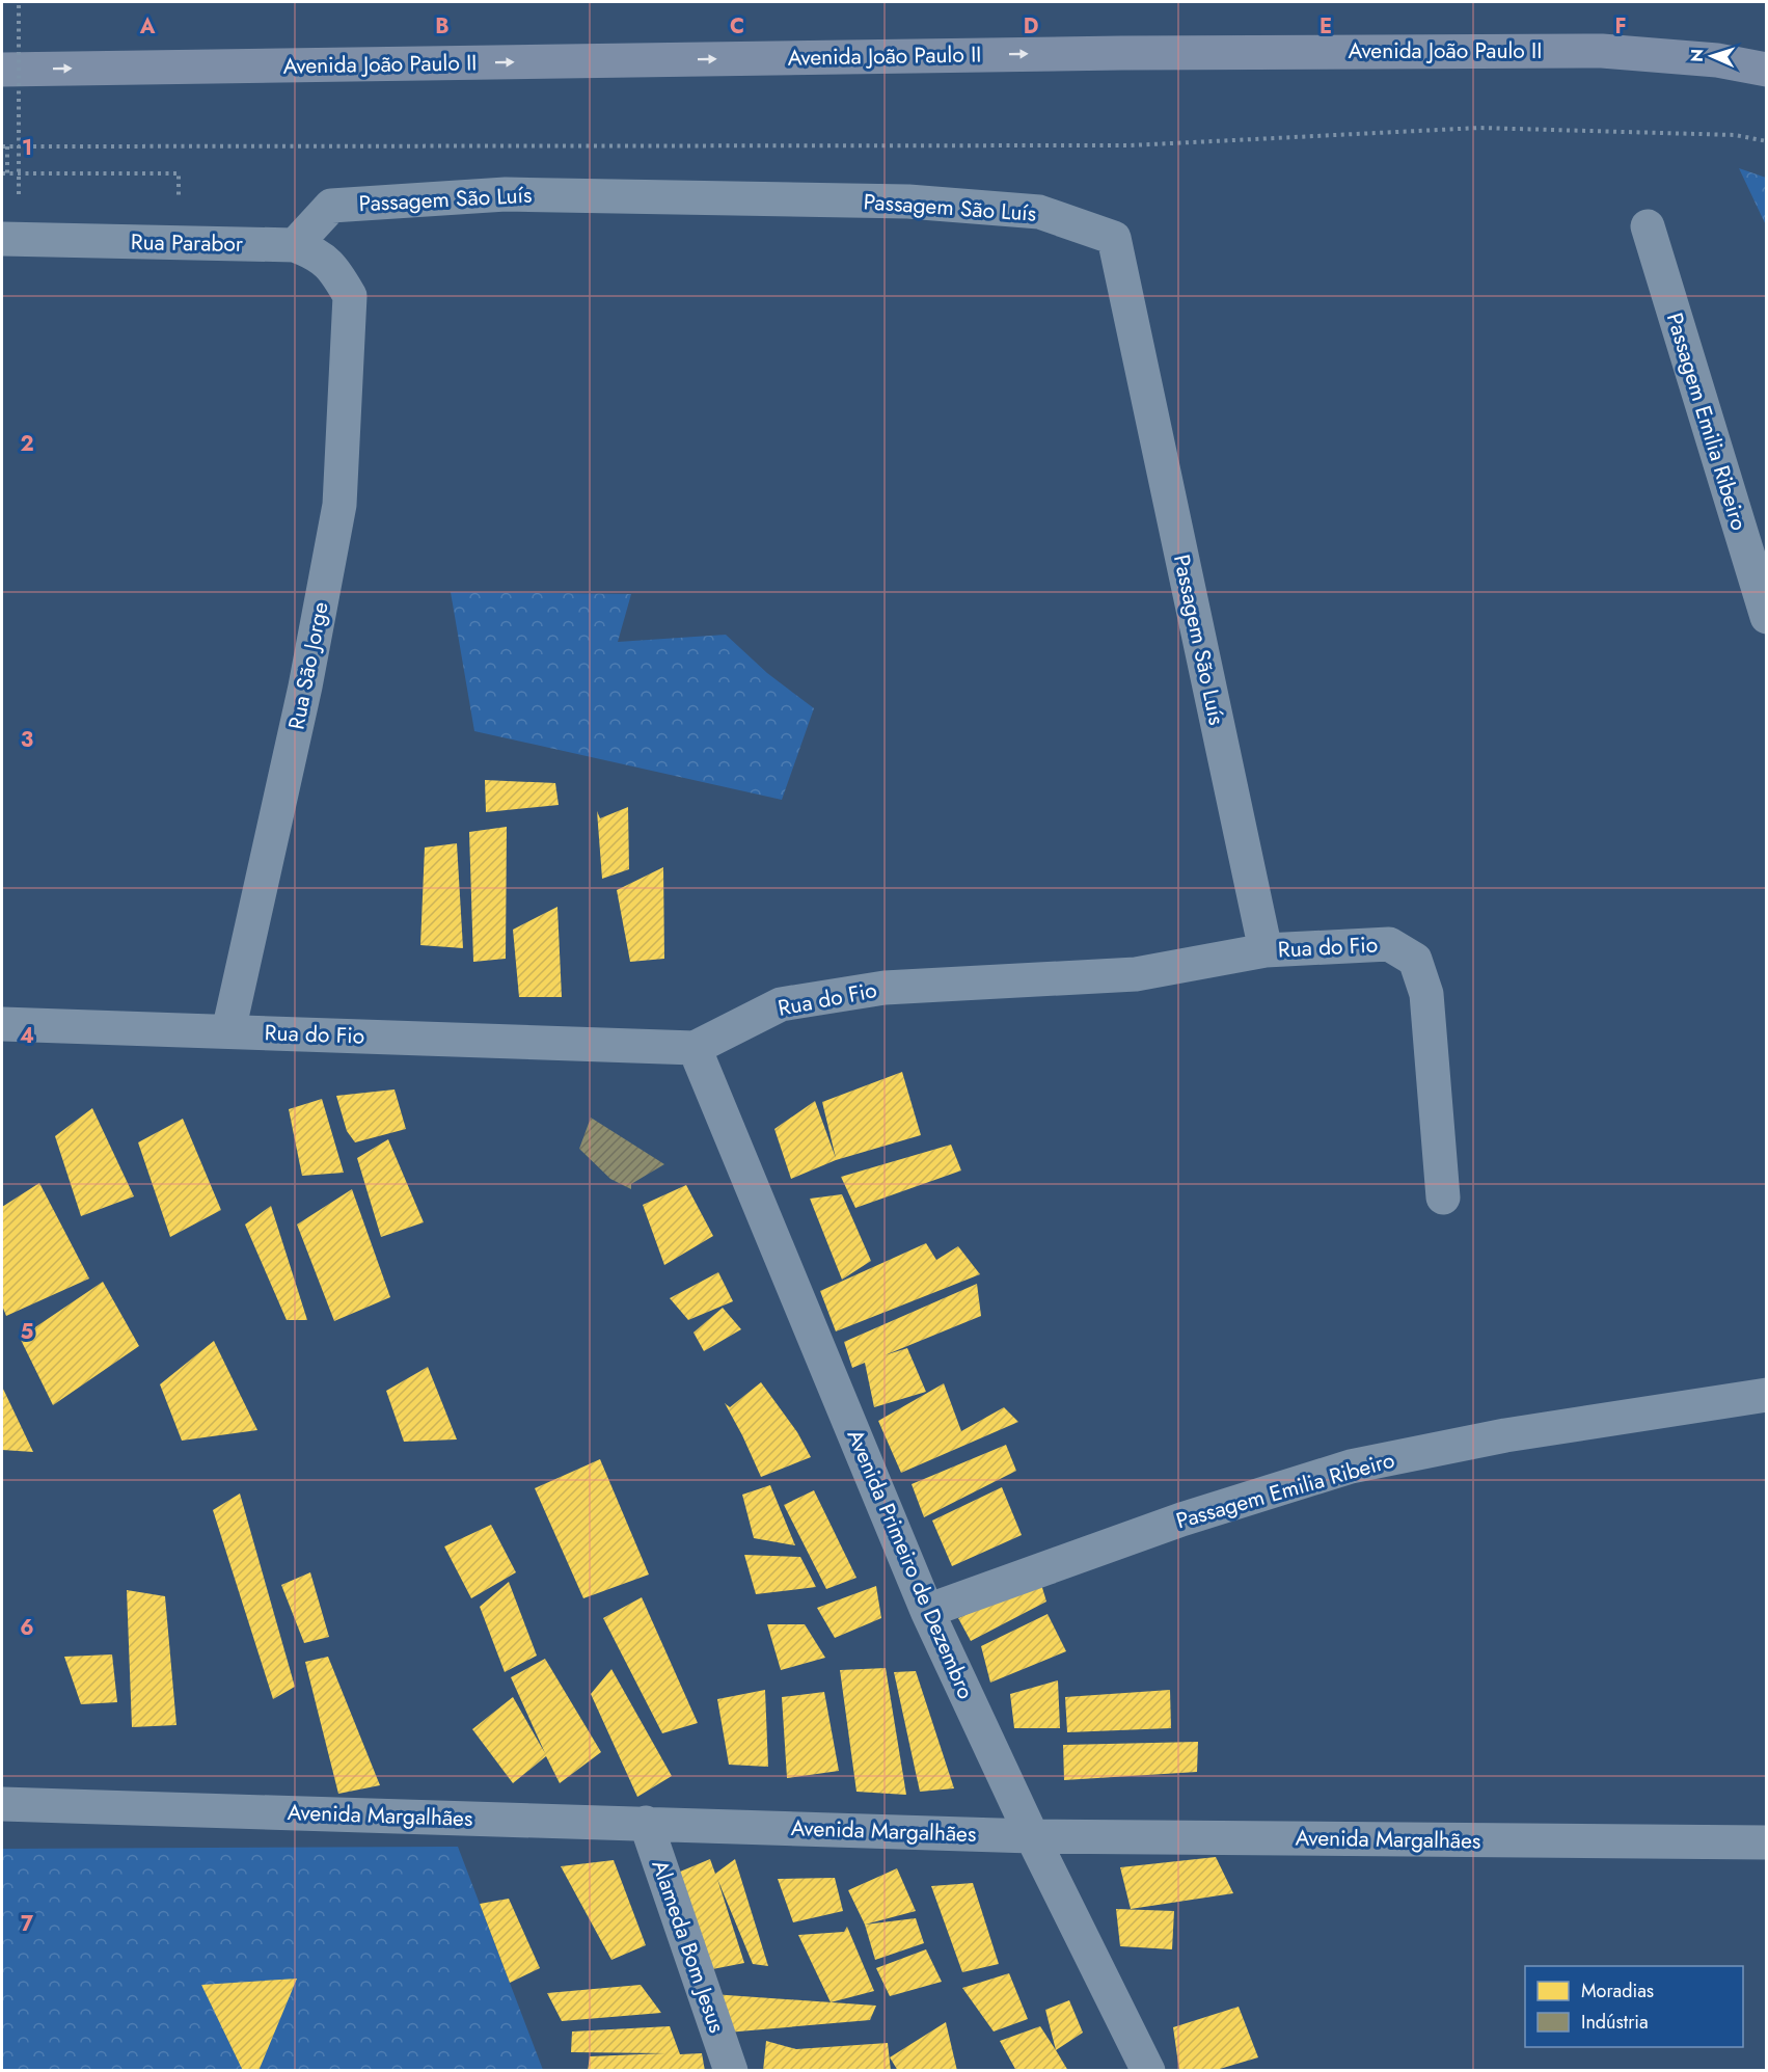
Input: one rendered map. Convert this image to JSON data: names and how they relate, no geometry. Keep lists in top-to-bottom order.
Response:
{
  "streets": {
    "main road": ["Avenida João Paulo II"],
    "street": [
      "Passagem São Luís",
      "Rua Parabor",
      "Passagem Emilia Ribeiro",
      "Rua São Jorge",
      "Rua do Fio",
      "Avenida Primeiro de Dezembro",
      "Avenida Margalhães",
      "Alameda Bom Jesus"
    ]
  },
  "crossings": [
    ["Passagem São Luís", "Rua Parabor"],
    ["Passagem São Luís", "Rua do Fio"],
    ["Rua Parabor", "Rua São Jorge"],
    ["Passagem Emilia Ribeiro", "Avenida Primeiro de Dezembro"],
    ["Rua São Jorge", "Rua do Fio"],
    ["Rua do Fio", "Avenida Primeiro de Dezembro"],
    ["Avenida Primeiro de Dezembro", "Avenida Margalhães"],
    ["Avenida Margalhães", "Alameda Bom Jesus"]
  ],
  "one_way": ["Avenida João Paulo II"],
  "legend": ["Moradias", "Indústria"],
  "north": "left",
  "grid": {
    "columns": [
      "A",
      "B",
      "C",
      "D",
      "E",
      "F"
    ],
    "rows": [
      "1",
      "2",
      "3",
      "4",
      "5",
      "6",
      "7"
    ]
  }
}
